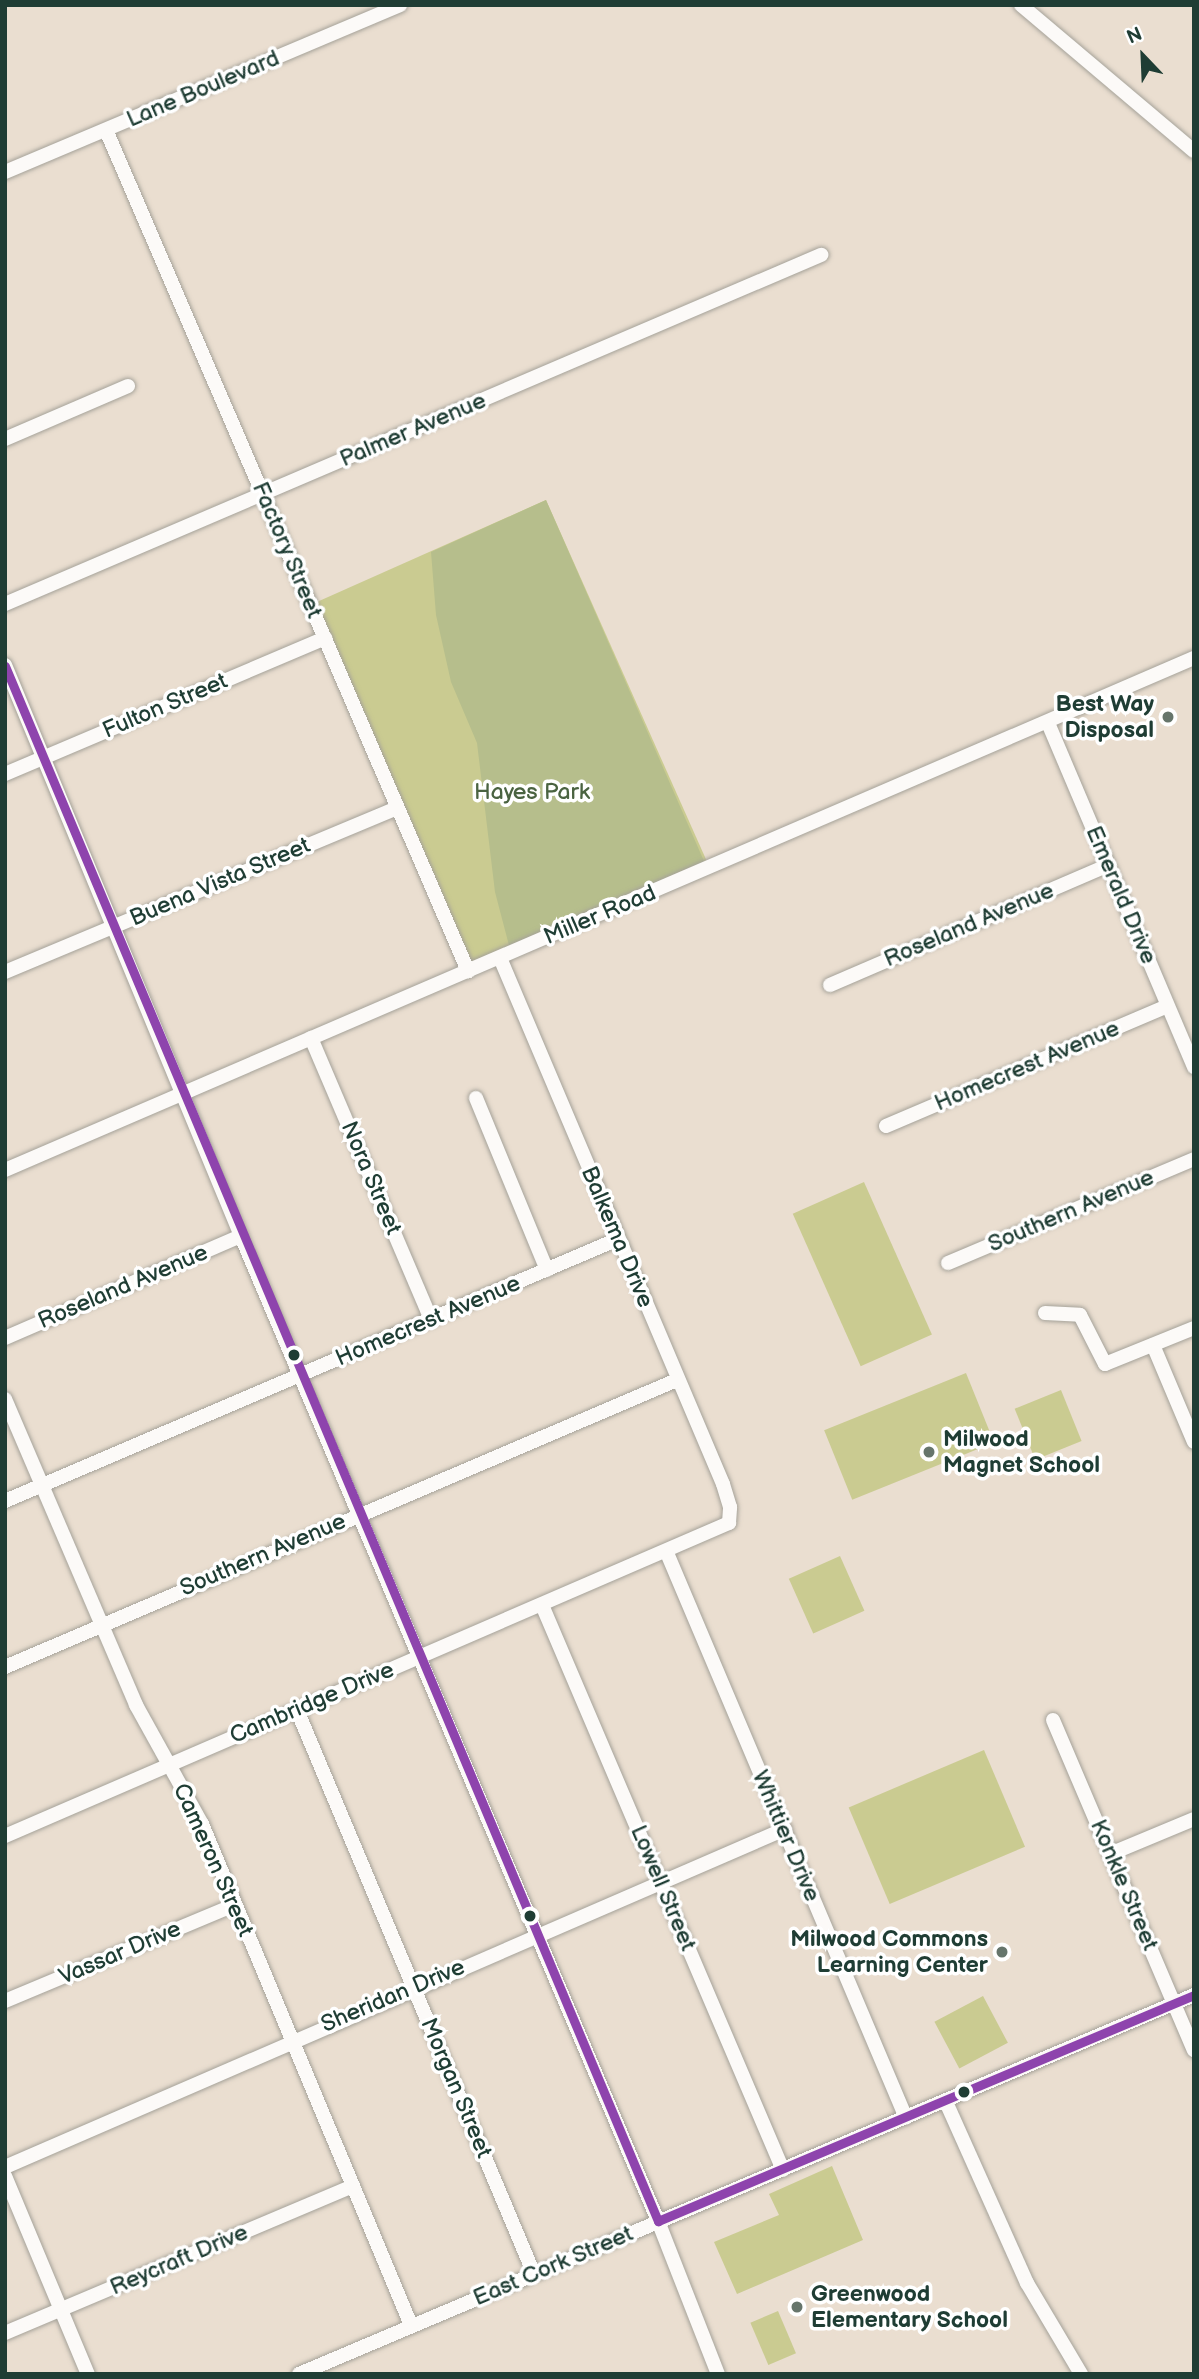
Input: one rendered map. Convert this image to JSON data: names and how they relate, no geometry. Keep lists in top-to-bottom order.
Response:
{
  "streets": {
    "street": [
      "Lane Boulevard",
      "Palmer Avenue",
      "Factory Street",
      "Fulton Street",
      "Buena Vista Street",
      "Emerald Drive",
      "Miller Road",
      "Roseland Avenue",
      "Homecrest Avenue",
      "Nora Street",
      "Southern Avenue",
      "Balkema Drive",
      "Cambridge Drive",
      "Whittier Drive",
      "Cameron Street",
      "Konkle Street",
      "Lowell Street",
      "Vassar Drive",
      "Sheridan Drive",
      "Morgan Street",
      "Reycraft Drive",
      "East Cork Street"
    ]
  },
  "crossings": [
    ["Lane Boulevard", "Factory Street"],
    ["Palmer Avenue", "Factory Street"],
    ["Factory Street", "Fulton Street"],
    ["Factory Street", "Buena Vista Street"],
    ["Factory Street", "Miller Road"],
    ["Emerald Drive", "Miller Road"],
    ["Emerald Drive", "Roseland Avenue"],
    ["Emerald Drive", "Homecrest Avenue"],
    ["Miller Road", "Nora Street"],
    ["Miller Road", "Balkema Drive"],
    ["Homecrest Avenue", "Nora Street"],
    ["Homecrest Avenue", "Balkema Drive"],
    ["Homecrest Avenue", "Cameron Street"],
    ["Southern Avenue", "Balkema Drive"],
    ["Southern Avenue", "Cameron Street"],
    ["Balkema Drive", "Cambridge Drive"],
    ["Cambridge Drive", "Whittier Drive"],
    ["Cambridge Drive", "Cameron Street"],
    ["Cambridge Drive", "Lowell Street"],
    ["Cambridge Drive", "Morgan Street"],
    ["Whittier Drive", "Sheridan Drive"],
    ["Whittier Drive", "East Cork Street"],
    ["Cameron Street", "Vassar Drive"],
    ["Cameron Street", "Sheridan Drive"],
    ["Cameron Street", "Reycraft Drive"],
    ["Cameron Street", "East Cork Street"],
    ["Konkle Street", "East Cork Street"],
    ["Lowell Street", "Sheridan Drive"],
    ["Lowell Street", "East Cork Street"],
    ["Sheridan Drive", "Morgan Street"],
    ["Morgan Street", "East Cork Street"]
  ],
  "parks": ["Hayes Park"],
  "places": [
    "Best Way Disposal",
    "Milwood Magnet School",
    "Milwood Commons Learning Center",
    "Greenwood Elementary School"
  ],
  "north": "top left"
}
